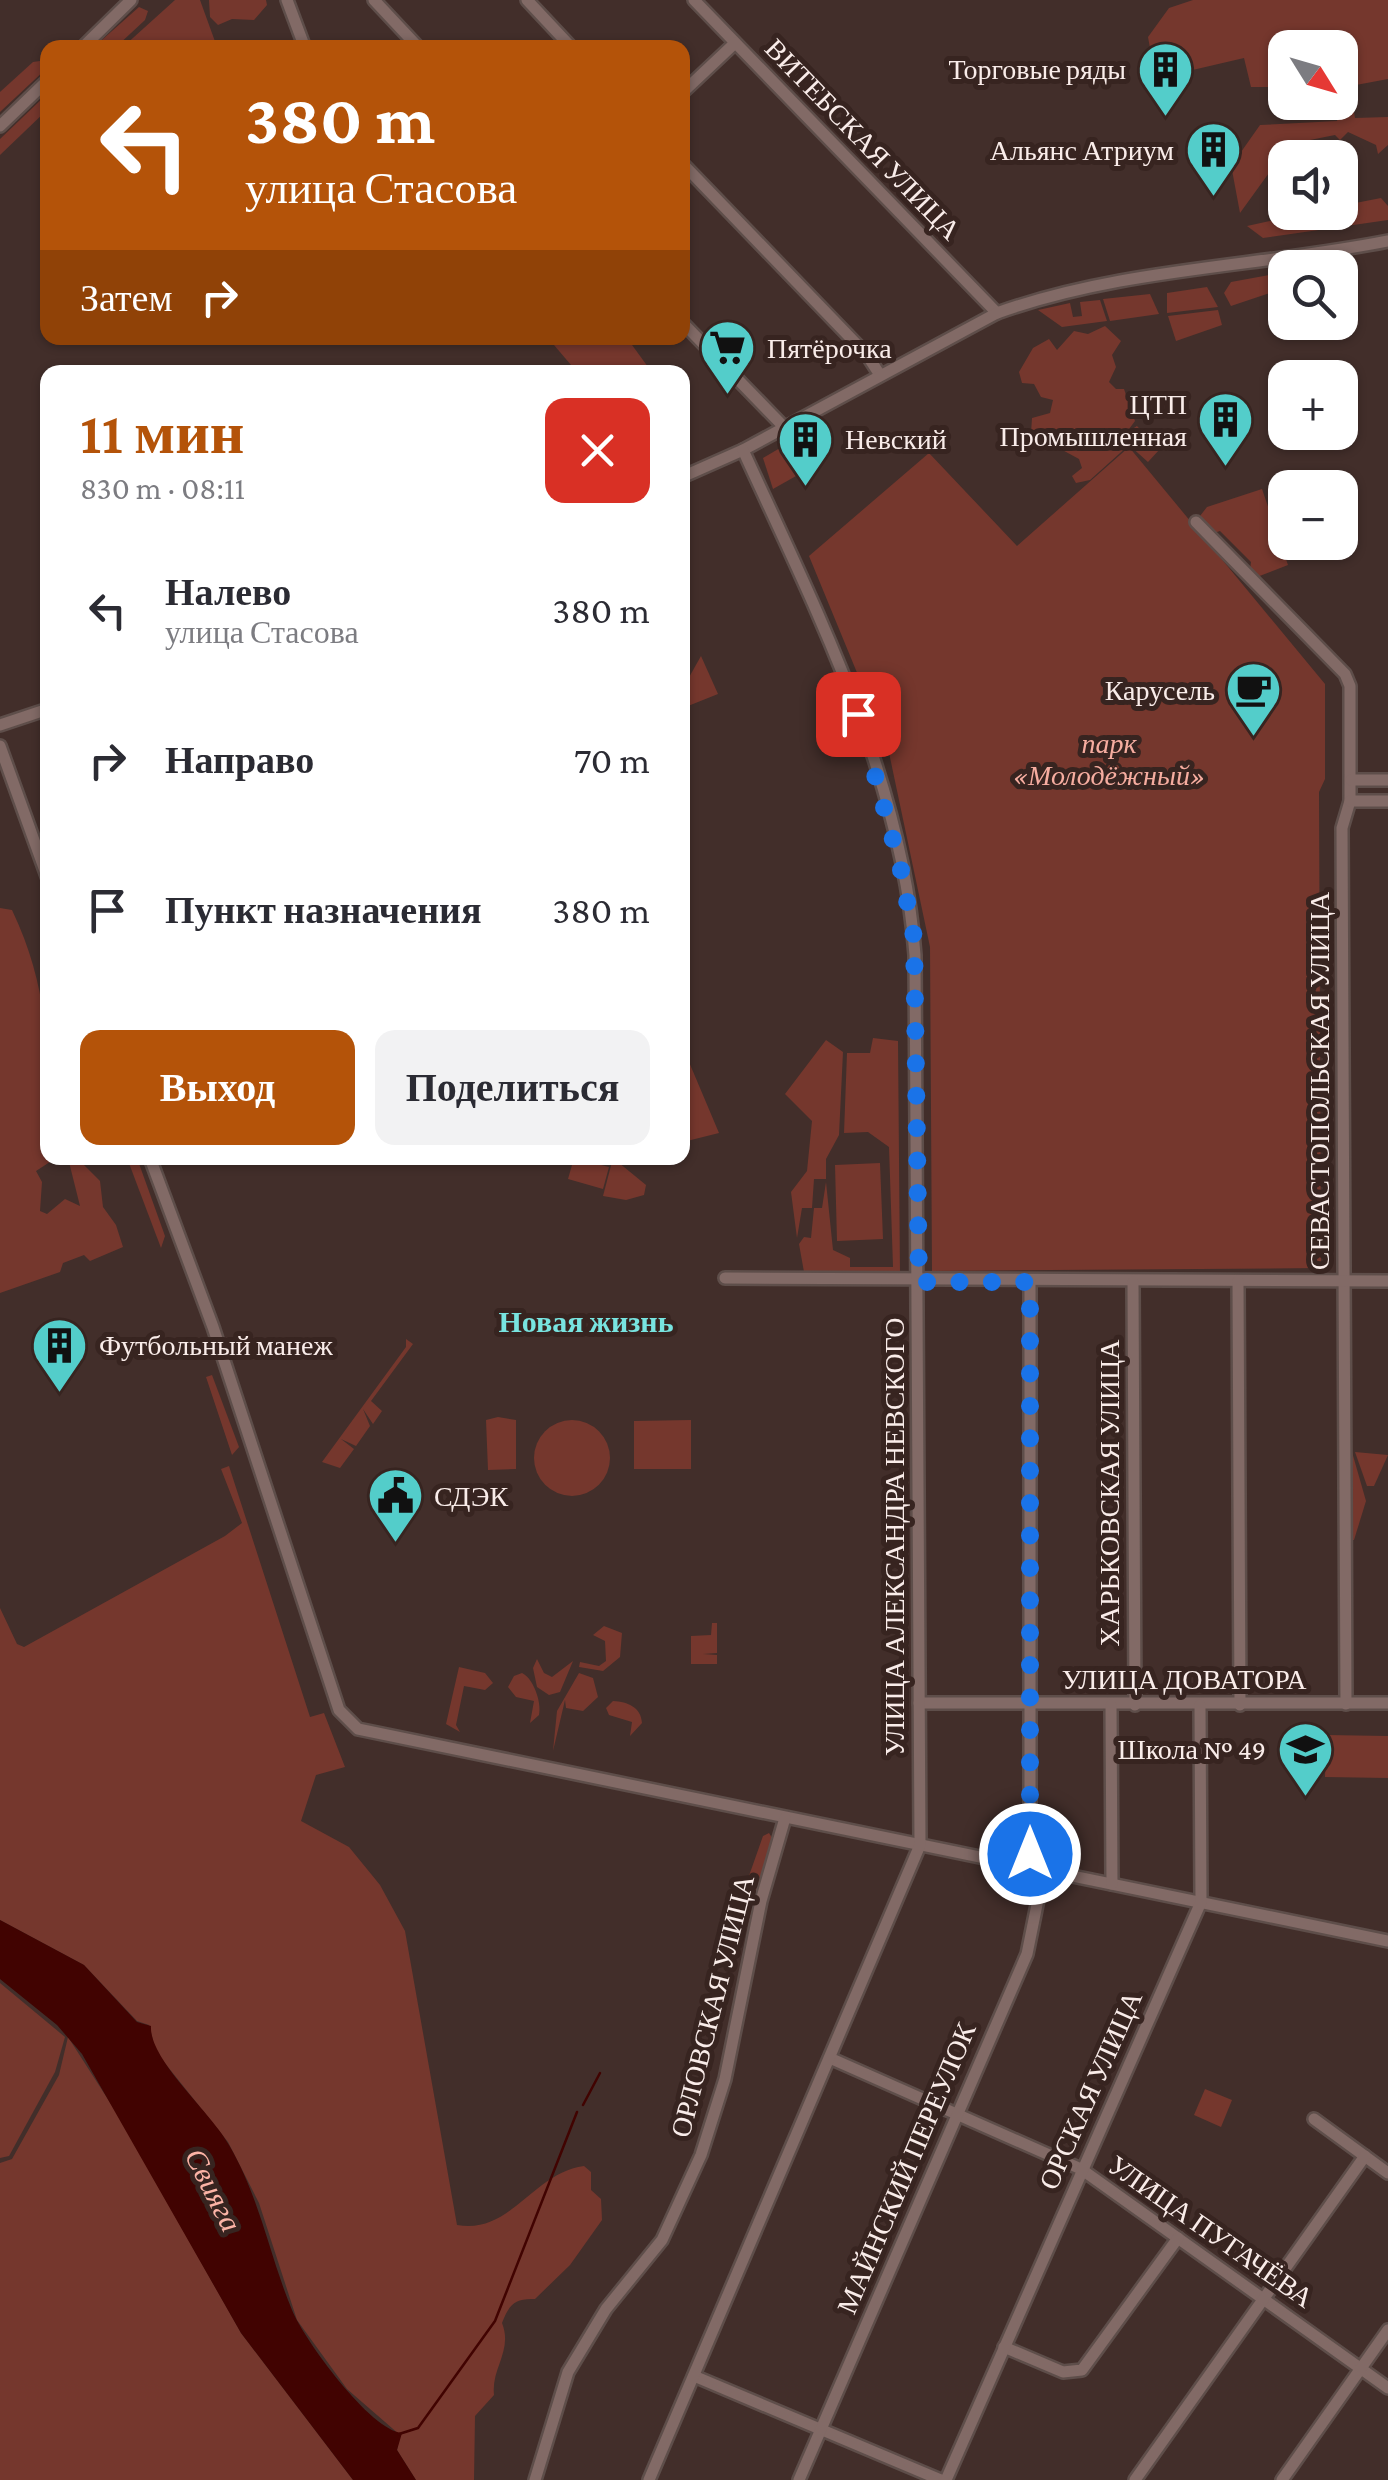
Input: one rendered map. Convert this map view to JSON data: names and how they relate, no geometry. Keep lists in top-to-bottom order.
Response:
{
  "streets": {
    "street": [
      "ВИТЕБСКАЯ УЛИЦА",
      "СЕВАСТОПОЛЬСКАЯ УЛИЦА",
      "ХАРЬКОВСКАЯ УЛИЦА",
      "УЛИЦА АЛЕКСАНДРА НЕВСКОГО",
      "УЛИЦА ДОВАТОРА",
      "ОРЛОВСКАЯ УЛИЦА",
      "ОРСКАЯ УЛИЦА",
      "МАЙНСКИЙ ПЕРЕУЛОК",
      "УЛИЦА ПУГАЧЁВА"
    ]
  },
  "crossings": [
    ["СЕВАСТОПОЛЬСКАЯ УЛИЦА", "УЛИЦА ДОВАТОРА"],
    ["ХАРЬКОВСКАЯ УЛИЦА", "УЛИЦА ДОВАТОРА"],
    ["УЛИЦА АЛЕКСАНДРА НЕВСКОГО", "УЛИЦА ДОВАТОРА"],
    ["УЛИЦА АЛЕКСАНДРА НЕВСКОГО", "УЛИЦА ПУГАЧЁВА"],
    ["УЛИЦА ДОВАТОРА", "ОРСКАЯ УЛИЦА"],
    ["ОРСКАЯ УЛИЦА", "УЛИЦА ПУГАЧЁВА"],
    ["МАЙНСКИЙ ПЕРЕУЛОК", "УЛИЦА ПУГАЧЁВА"]
  ],
  "districts": ["Новая жизнь"],
  "water": ["Свияга"],
  "parks": ["парк «Молодёжный»"],
  "places": {
    "building": [
      "Торговые ряды",
      "Альянс Атриум",
      "ЦТП Промышленная",
      "Невский",
      "Футбольный манеж"
    ],
    "supermarket": ["Пятёрочка"],
    "cafe": ["Карусель"],
    "public building": ["СДЭК"],
    "school or university": ["Школа № 49"]
  },
  "north": "bottom right",
  "page": {
    "map_buttons": ["+", "−"],
    "turn": ["380 m", "улица Стасова"],
    "then": "Затем",
    "heading": ["11 мин", "830 m · 08:11"],
    "list": [
      {
        "name": "Налево",
        "note": "улица Стасова",
        "value": "380 m"
      },
      {
        "name": "Направо",
        "value": "70 m"
      },
      {
        "name": "Пункт назначения",
        "value": "380 m"
      }
    ],
    "buttons": ["Выход", "Поделиться"]
  }
}
